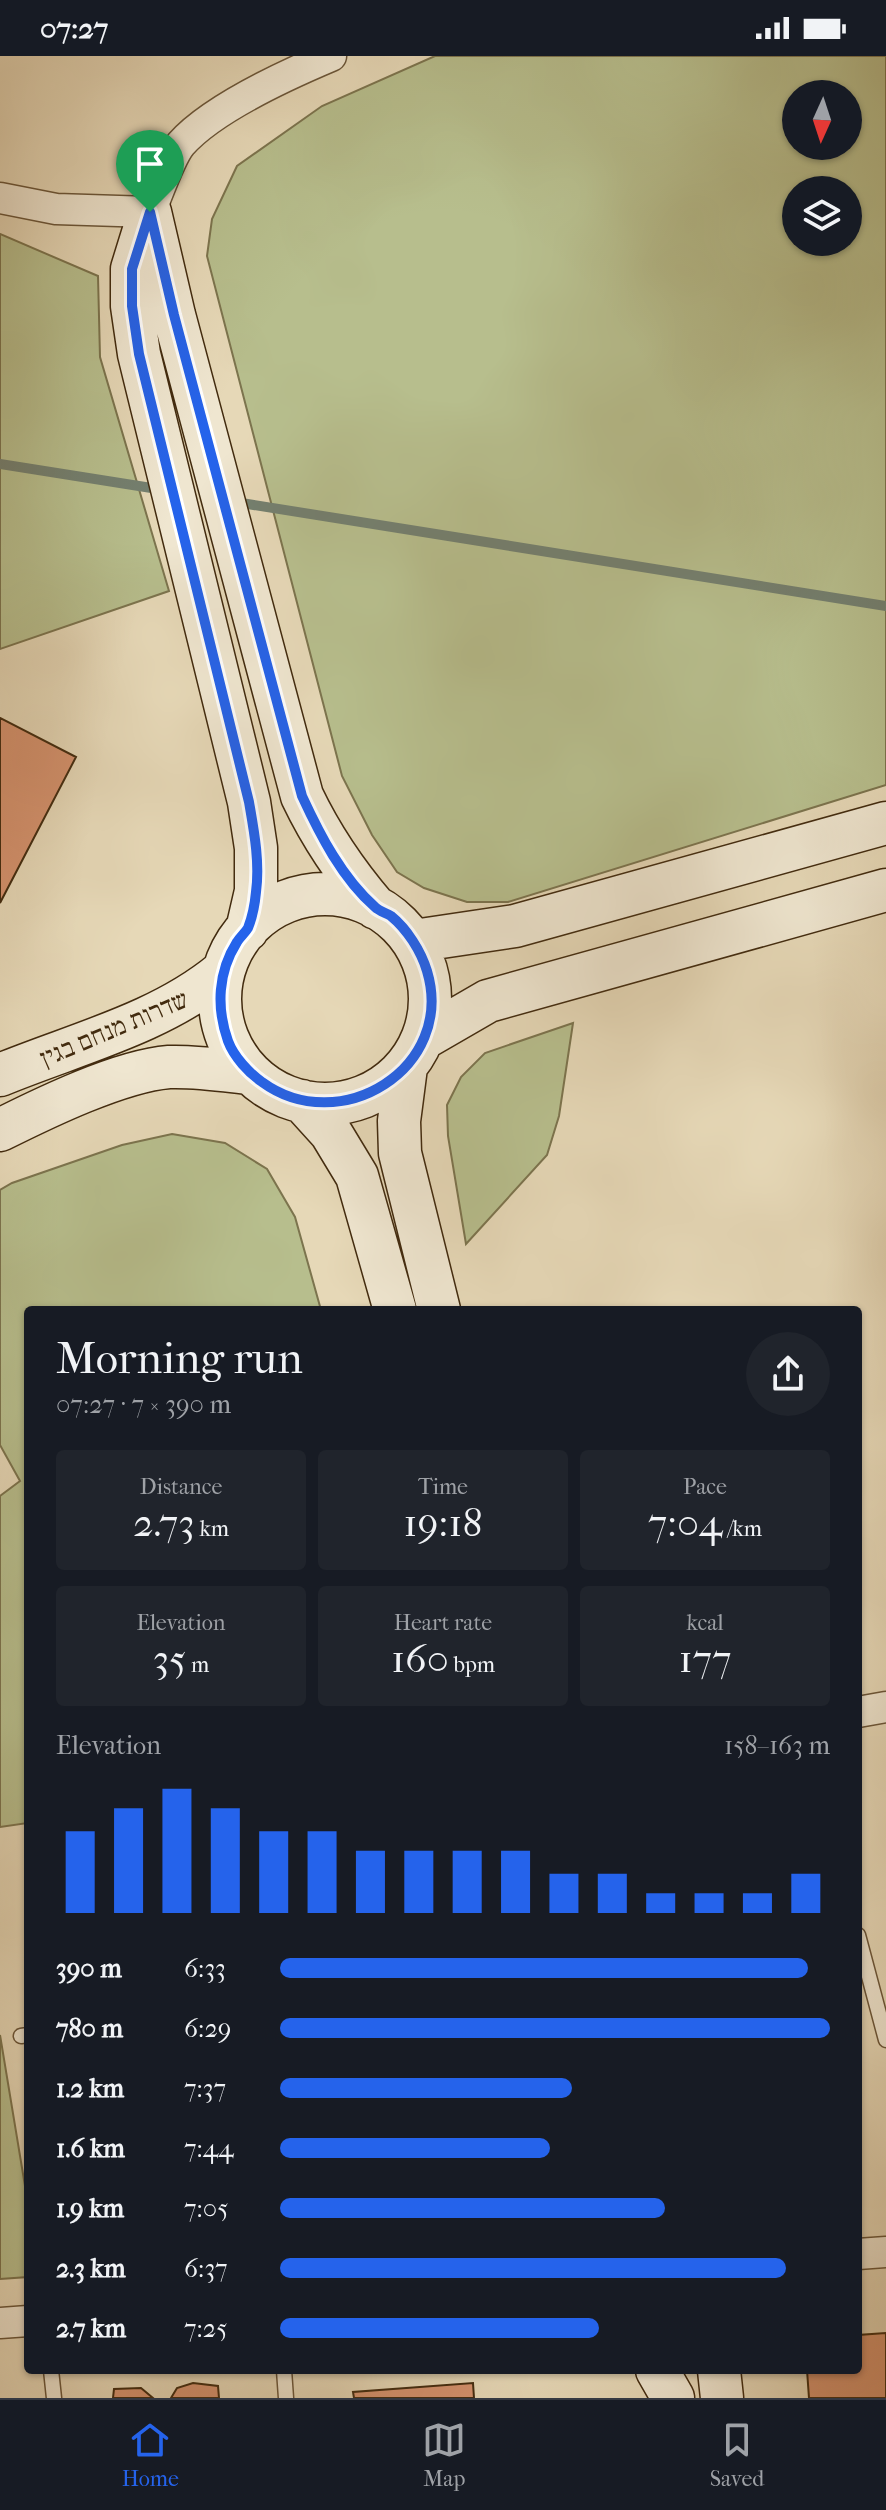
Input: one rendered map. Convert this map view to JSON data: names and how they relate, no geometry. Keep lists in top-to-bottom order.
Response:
{
  "streets": {
    "street": ["שדרות מנחם בגין"]
  },
  "north": "bottom",
  "page": {
    "status": "07:27",
    "heading": ["Morning run", "07:27 · 7 × 390 m"],
    "stats": [
      ["Distance", "2.73 km"],
      ["Time", "19:18"],
      ["Pace", "7:04 /km"],
      ["Elevation", "35 m"],
      ["Heart rate", "160 bpm"],
      ["kcal", "177"]
    ],
    "chart": ["Elevation", "158–163 m"],
    "list": [
      {
        "name": "390 m",
        "note": "6:33"
      },
      {
        "name": "780 m",
        "note": "6:29"
      },
      {
        "name": "1.2 km",
        "note": "7:37"
      },
      {
        "name": "1.6 km",
        "note": "7:44"
      },
      {
        "name": "1.9 km",
        "note": "7:05"
      },
      {
        "name": "2.3 km",
        "note": "6:37"
      },
      {
        "name": "2.7 km",
        "note": "7:25"
      }
    ],
    "tabs": ["Home", "Map", "Saved"]
  }
}
